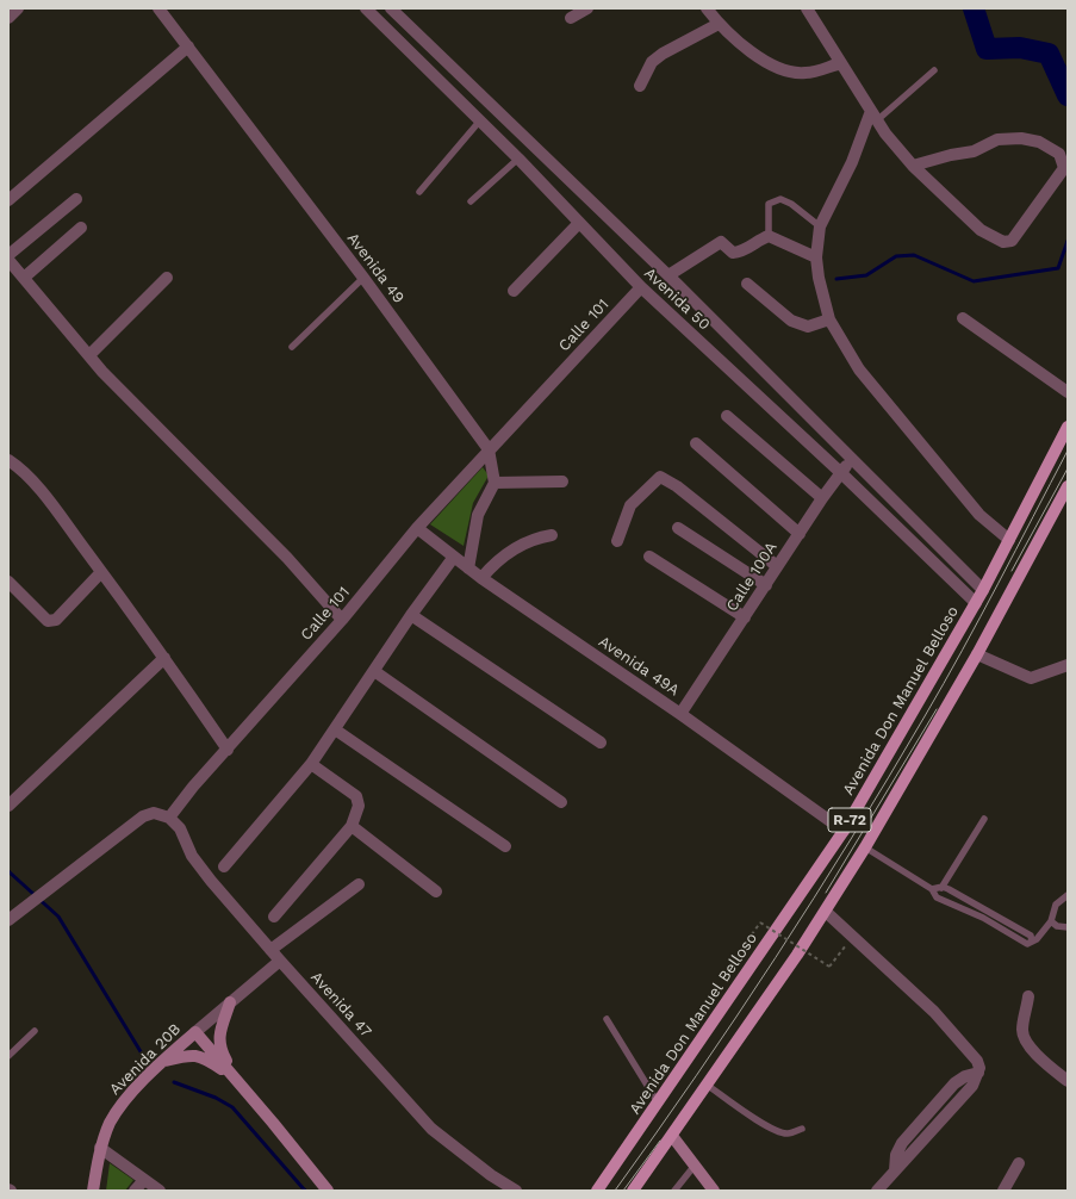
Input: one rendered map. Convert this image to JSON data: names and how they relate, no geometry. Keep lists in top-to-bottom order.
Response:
{
  "streets": {
    "main road": ["Avenida Don Manuel Belloso", "R-72"],
    "street": [
      "Avenida 49",
      "Avenida 50",
      "Calle 101",
      "Calle 100A",
      "Avenida 49A",
      "Avenida 47",
      "Avenida 20B"
    ]
  },
  "crossings": [
    ["Avenida 49", "Calle 101"],
    ["Avenida 50", "Calle 101"],
    ["Avenida 50", "Calle 100A"],
    ["Avenida 50", "Avenida Don Manuel Belloso"],
    ["Calle 101", "Avenida 49A"],
    ["Calle 101", "Avenida 47"],
    ["Calle 100A", "Avenida 49A"],
    ["Avenida 49A", "Avenida Don Manuel Belloso"]
  ]
}
